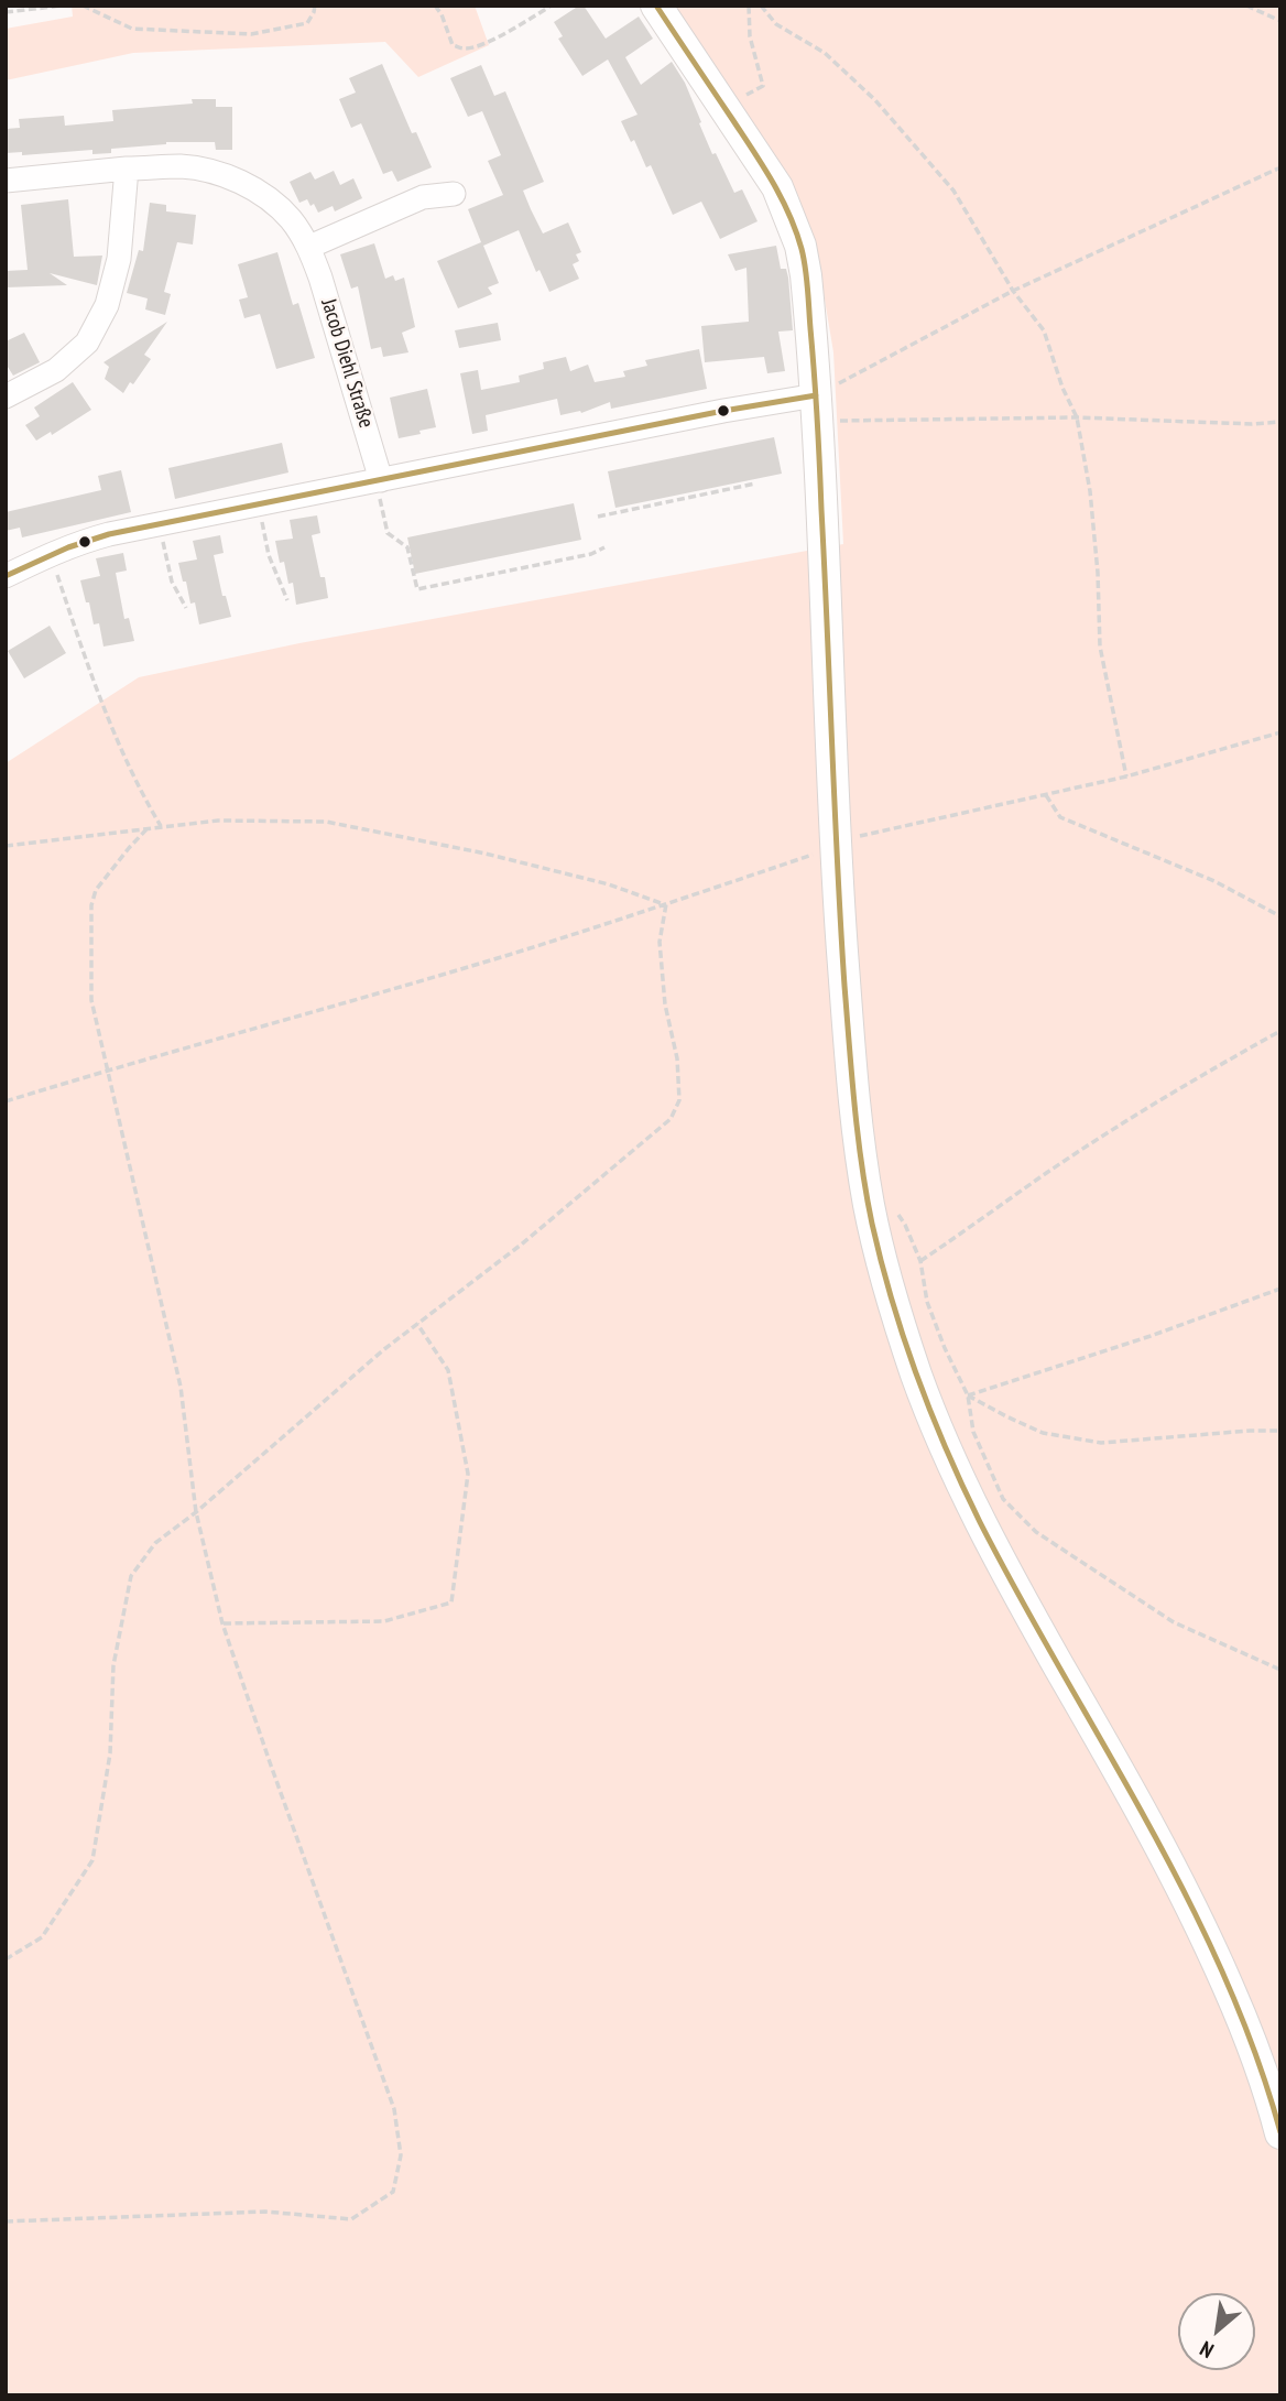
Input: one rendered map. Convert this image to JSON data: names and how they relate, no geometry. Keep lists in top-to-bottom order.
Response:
{
  "streets": {
    "street": ["Jacob Diehl Straße"]
  },
  "north": "bottom left"
}
